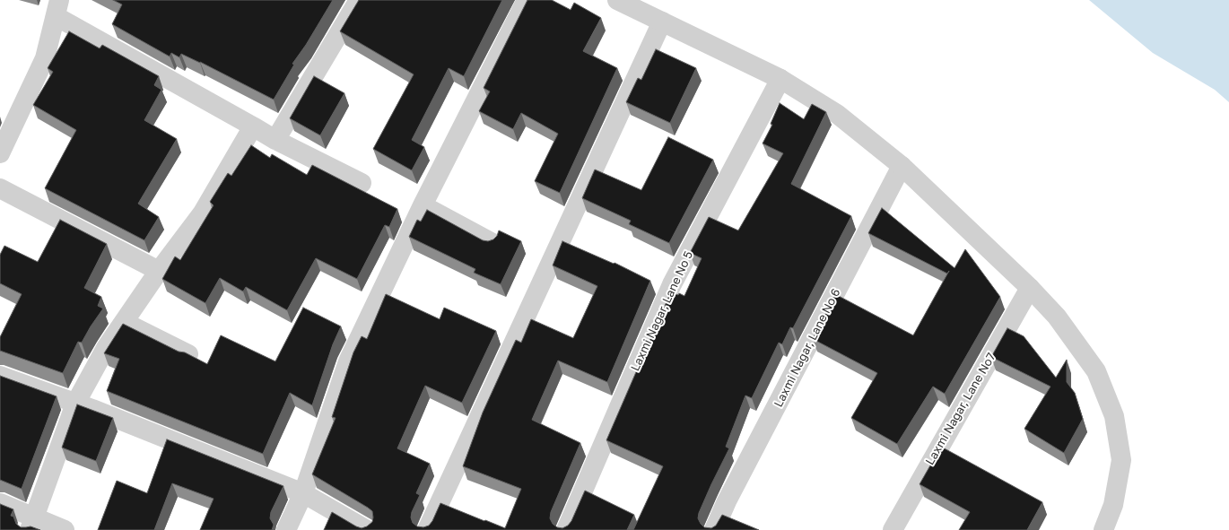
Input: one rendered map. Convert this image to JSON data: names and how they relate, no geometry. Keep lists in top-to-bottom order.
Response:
{
  "streets": {
    "street": ["Laxmi Nagar, Lane No 5", "Laxmi Nagar, Lane No 6", "Laxmi Nagar, Lane No7"]
  }
}
